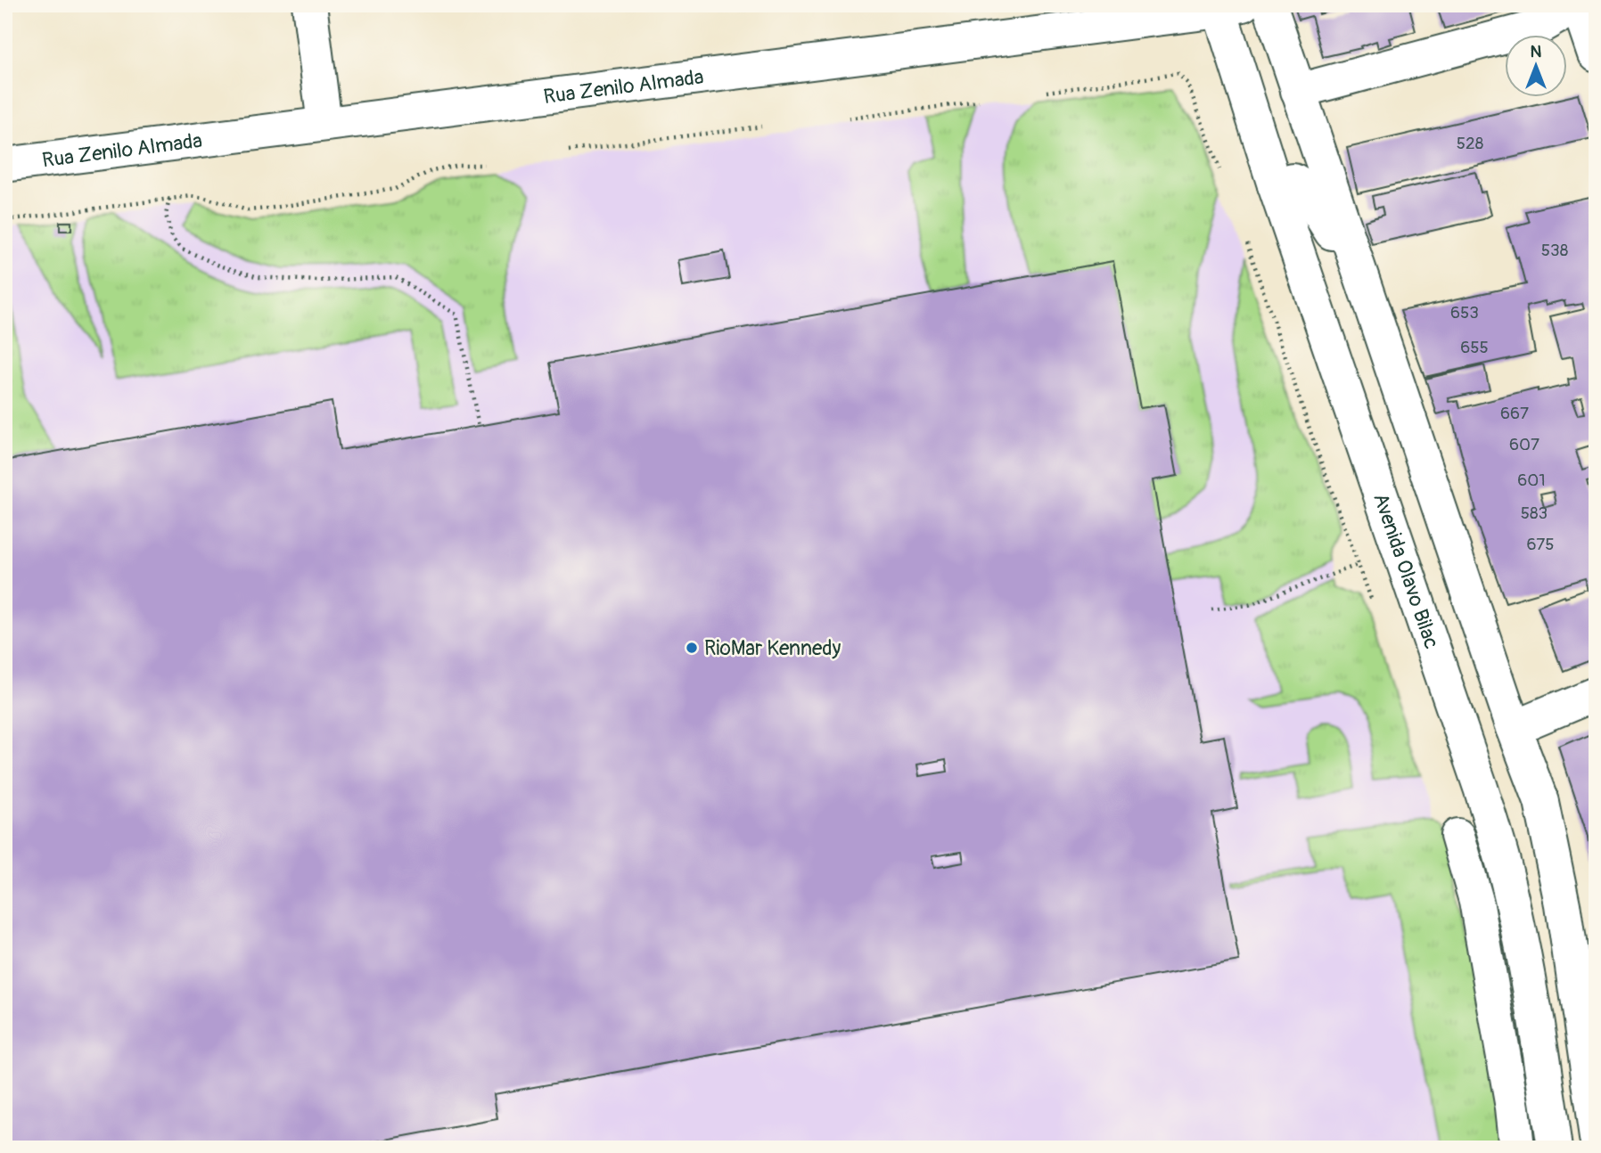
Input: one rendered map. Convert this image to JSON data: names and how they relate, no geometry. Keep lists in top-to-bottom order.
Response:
{
  "streets": {
    "street": ["Rua Zenilo Almada", "Avenida Olavo Bilac"]
  },
  "crossings": [
    ["Rua Zenilo Almada", "Avenida Olavo Bilac"]
  ],
  "places": ["RioMar Kennedy"],
  "house_numbers": [
    "528",
    "538",
    "653",
    "655",
    "667",
    "607",
    "601",
    "583",
    "675"
  ],
  "north": "top"
}
